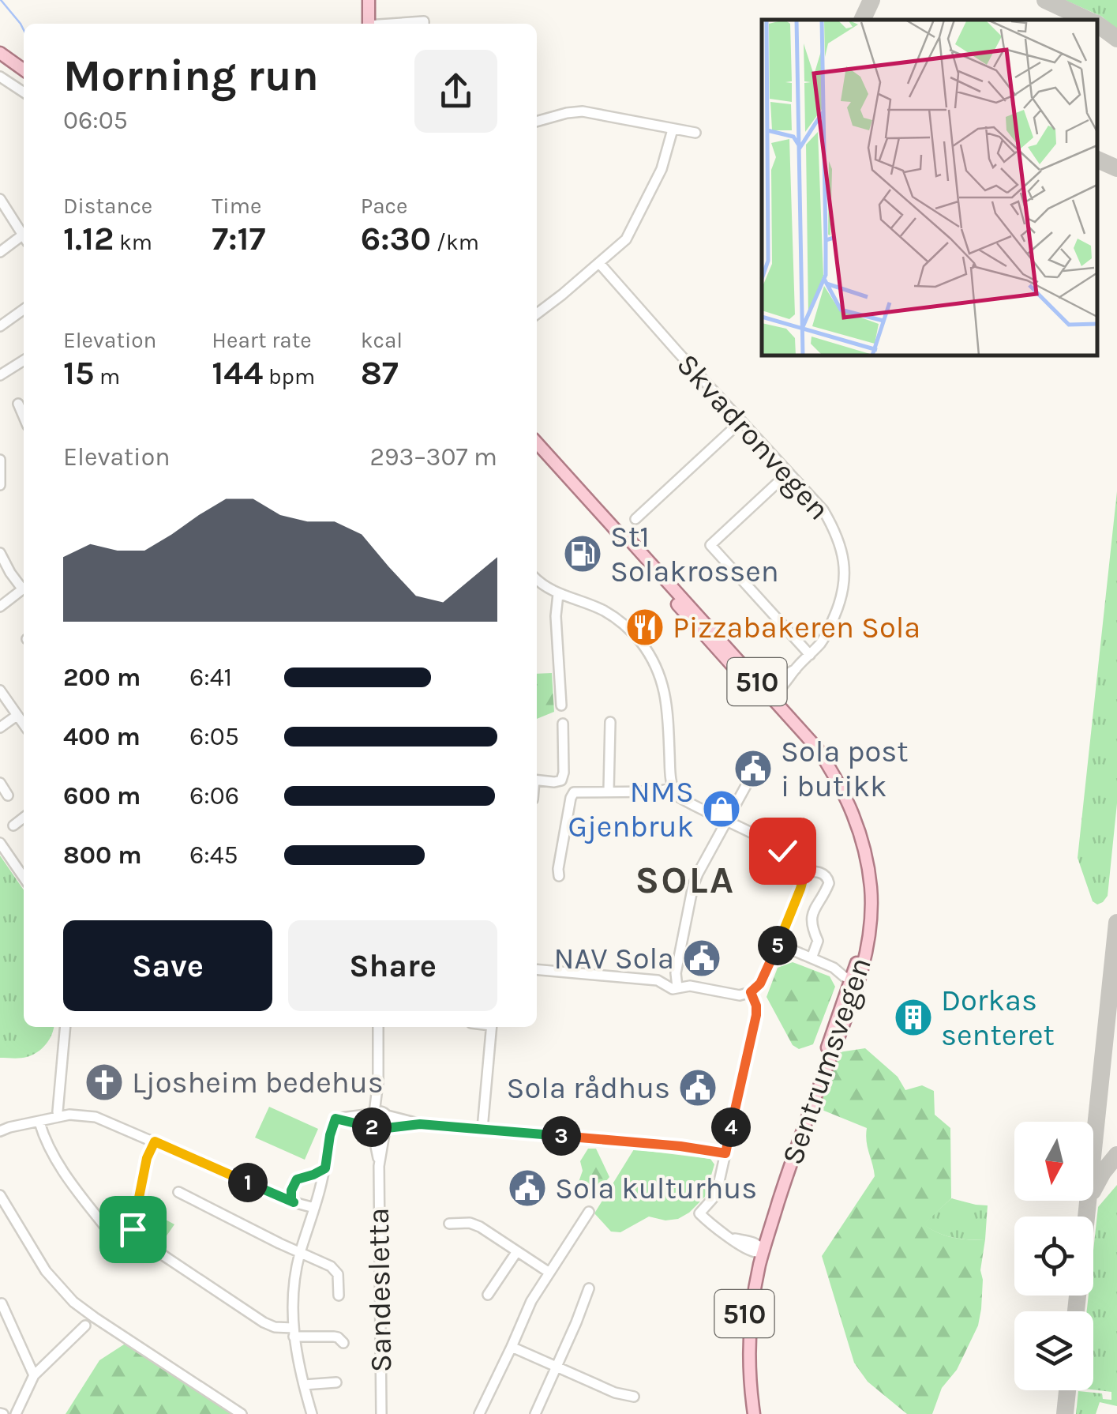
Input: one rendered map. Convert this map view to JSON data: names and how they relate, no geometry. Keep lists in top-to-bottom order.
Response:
{
  "streets": {
    "main road": ["510", "Sentrumsvegen"],
    "street": ["Skvadronvegen", "Sandesletta"]
  },
  "crossings": [
    ["Skvadronvegen", "Sentrumsvegen"]
  ],
  "districts": ["SOLA"],
  "places": {
    "fuel station": ["St1 Solakrossen"],
    "restaurant": ["Pizzabakeren Sola"],
    "public building": [
      "Sola post i butikk",
      "NAV Sola",
      "Sola rådhus",
      "Sola kulturhus"
    ],
    "shop": ["NMS Gjenbruk"],
    "building": ["Dorkas senteret"],
    "church": ["Ljosheim bedehus"]
  },
  "north": "bottom",
  "page": {
    "heading": ["Morning run", "06:05"],
    "stats": [
      ["Distance", "1.12 km"],
      ["Time", "7:17"],
      ["Pace", "6:30 /km"],
      ["Elevation", "15 m"],
      ["Heart rate", "144 bpm"],
      ["kcal", "87"]
    ],
    "chart": ["Elevation", "293–307 m"],
    "list": [
      {
        "name": "200 m",
        "note": "6:41"
      },
      {
        "name": "400 m",
        "note": "6:05"
      },
      {
        "name": "600 m",
        "note": "6:06"
      },
      {
        "name": "800 m",
        "note": "6:45"
      }
    ],
    "buttons": ["Save", "Share"],
    "pins": [
      "5",
      "2",
      "4",
      "3",
      "1"
    ]
  }
}
